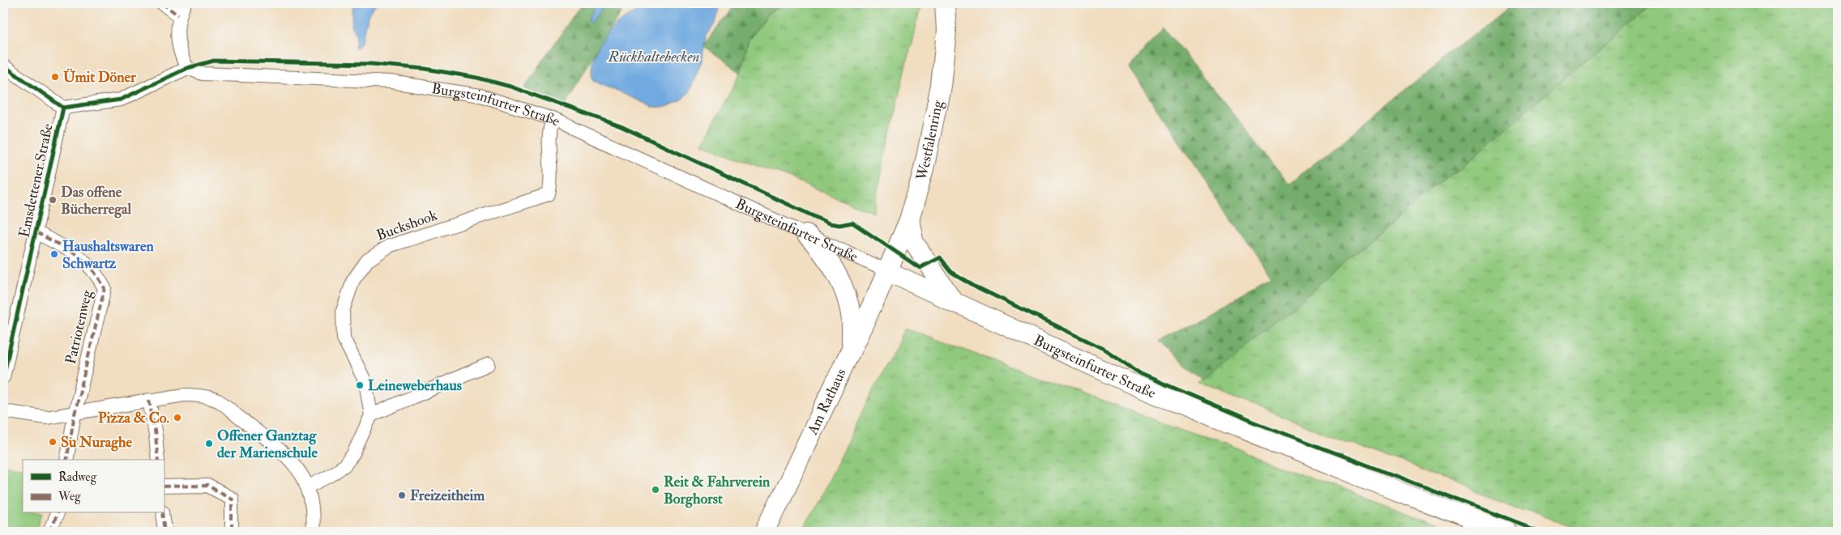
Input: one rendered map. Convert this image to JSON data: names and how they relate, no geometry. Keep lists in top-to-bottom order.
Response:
{
  "streets": {
    "main road": ["Burgsteinfurter Straße", "Westfalenring", "Am Rathaus"],
    "street": ["Emsdettener Straße", "Buckshook", "Patriotenweg"]
  },
  "crossings": [
    ["Burgsteinfurter Straße", "Westfalenring"],
    ["Burgsteinfurter Straße", "Buckshook"],
    ["Burgsteinfurter Straße", "Am Rathaus"],
    ["Westfalenring", "Am Rathaus"],
    ["Emsdettener Straße", "Patriotenweg"]
  ],
  "water": ["Rückhaltebecken"],
  "places": [
    "Ümit Döner",
    "Das offene Bücherregal",
    "Haushaltswaren Schwartz",
    "Leineweberhaus",
    "Pizza & Co.",
    "Su Nuraghe",
    "Offener Ganztag der Marienschule",
    "Reit & Fahrverein Borghorst",
    "Freizeitheim"
  ],
  "legend": ["Radweg", "Weg"]
}
